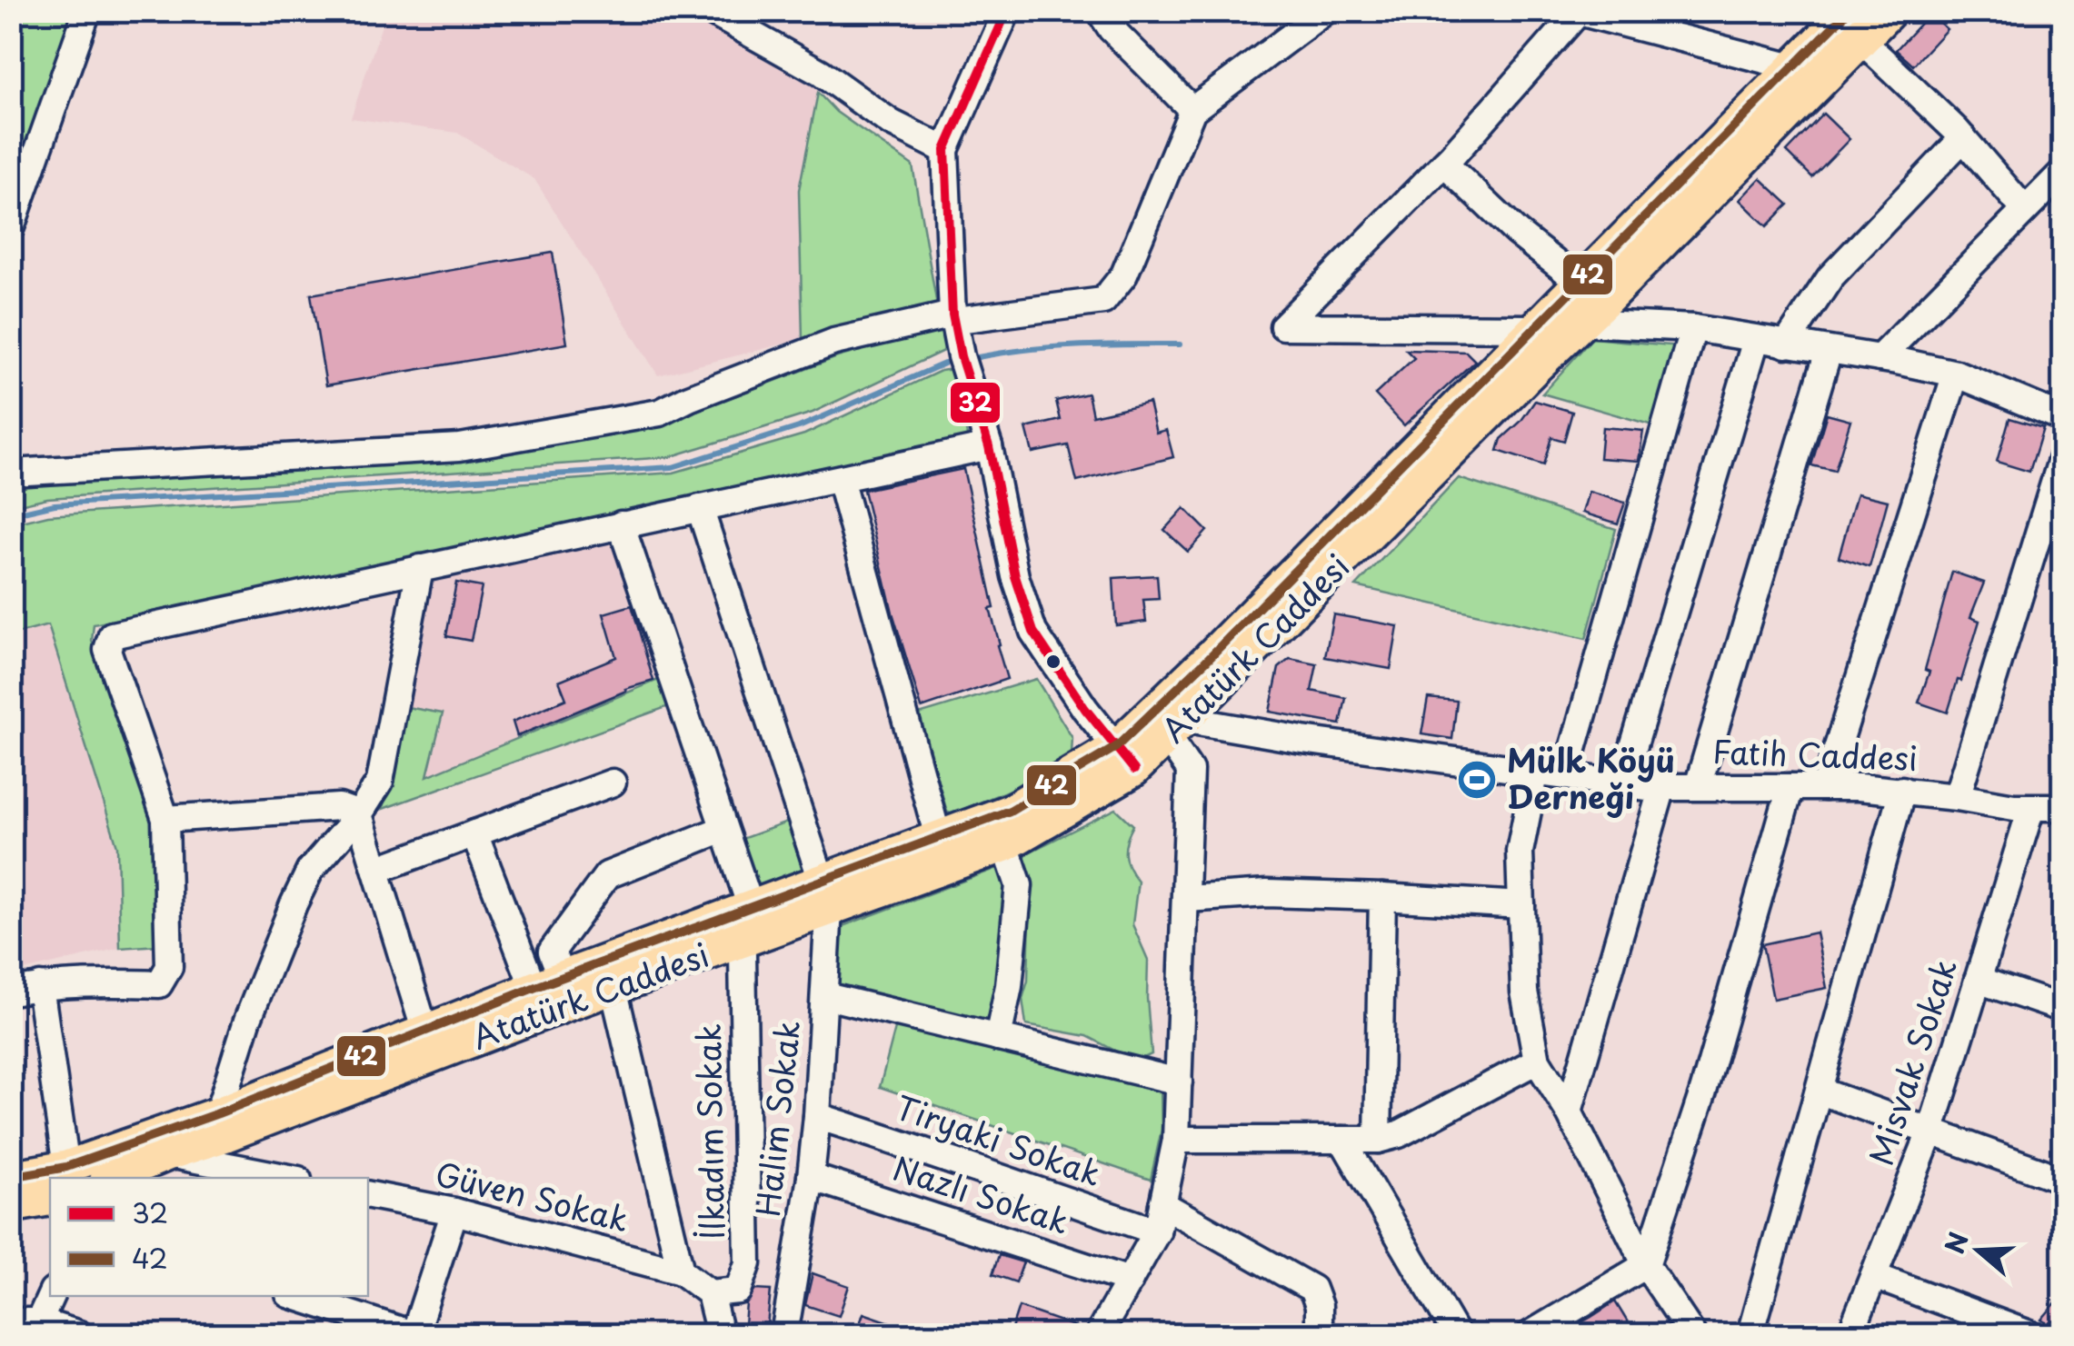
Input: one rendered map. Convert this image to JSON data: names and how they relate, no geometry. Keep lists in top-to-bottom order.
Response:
{
  "streets": {
    "main road": ["Atatürk Caddesi"],
    "street": [
      "Fatih Caddesi",
      "Misvak Sokak",
      "Halim Sokak",
      "İlkadım Sokak",
      "Tiryaki Sokak",
      "Nazlı Sokak",
      "Güven Sokak"
    ]
  },
  "crossings": [
    ["Atatürk Caddesi", "Fatih Caddesi"],
    ["Atatürk Caddesi", "Halim Sokak"],
    ["Atatürk Caddesi", "İlkadım Sokak"],
    ["Fatih Caddesi", "Misvak Sokak"],
    ["Halim Sokak", "Tiryaki Sokak"],
    ["Halim Sokak", "Nazlı Sokak"]
  ],
  "places": {
    "sports": ["Mülk Köyü Derneği"]
  },
  "lines": ["transit line 32", "transit line 42"],
  "legend": ["32", "42"],
  "north": "left"
}
